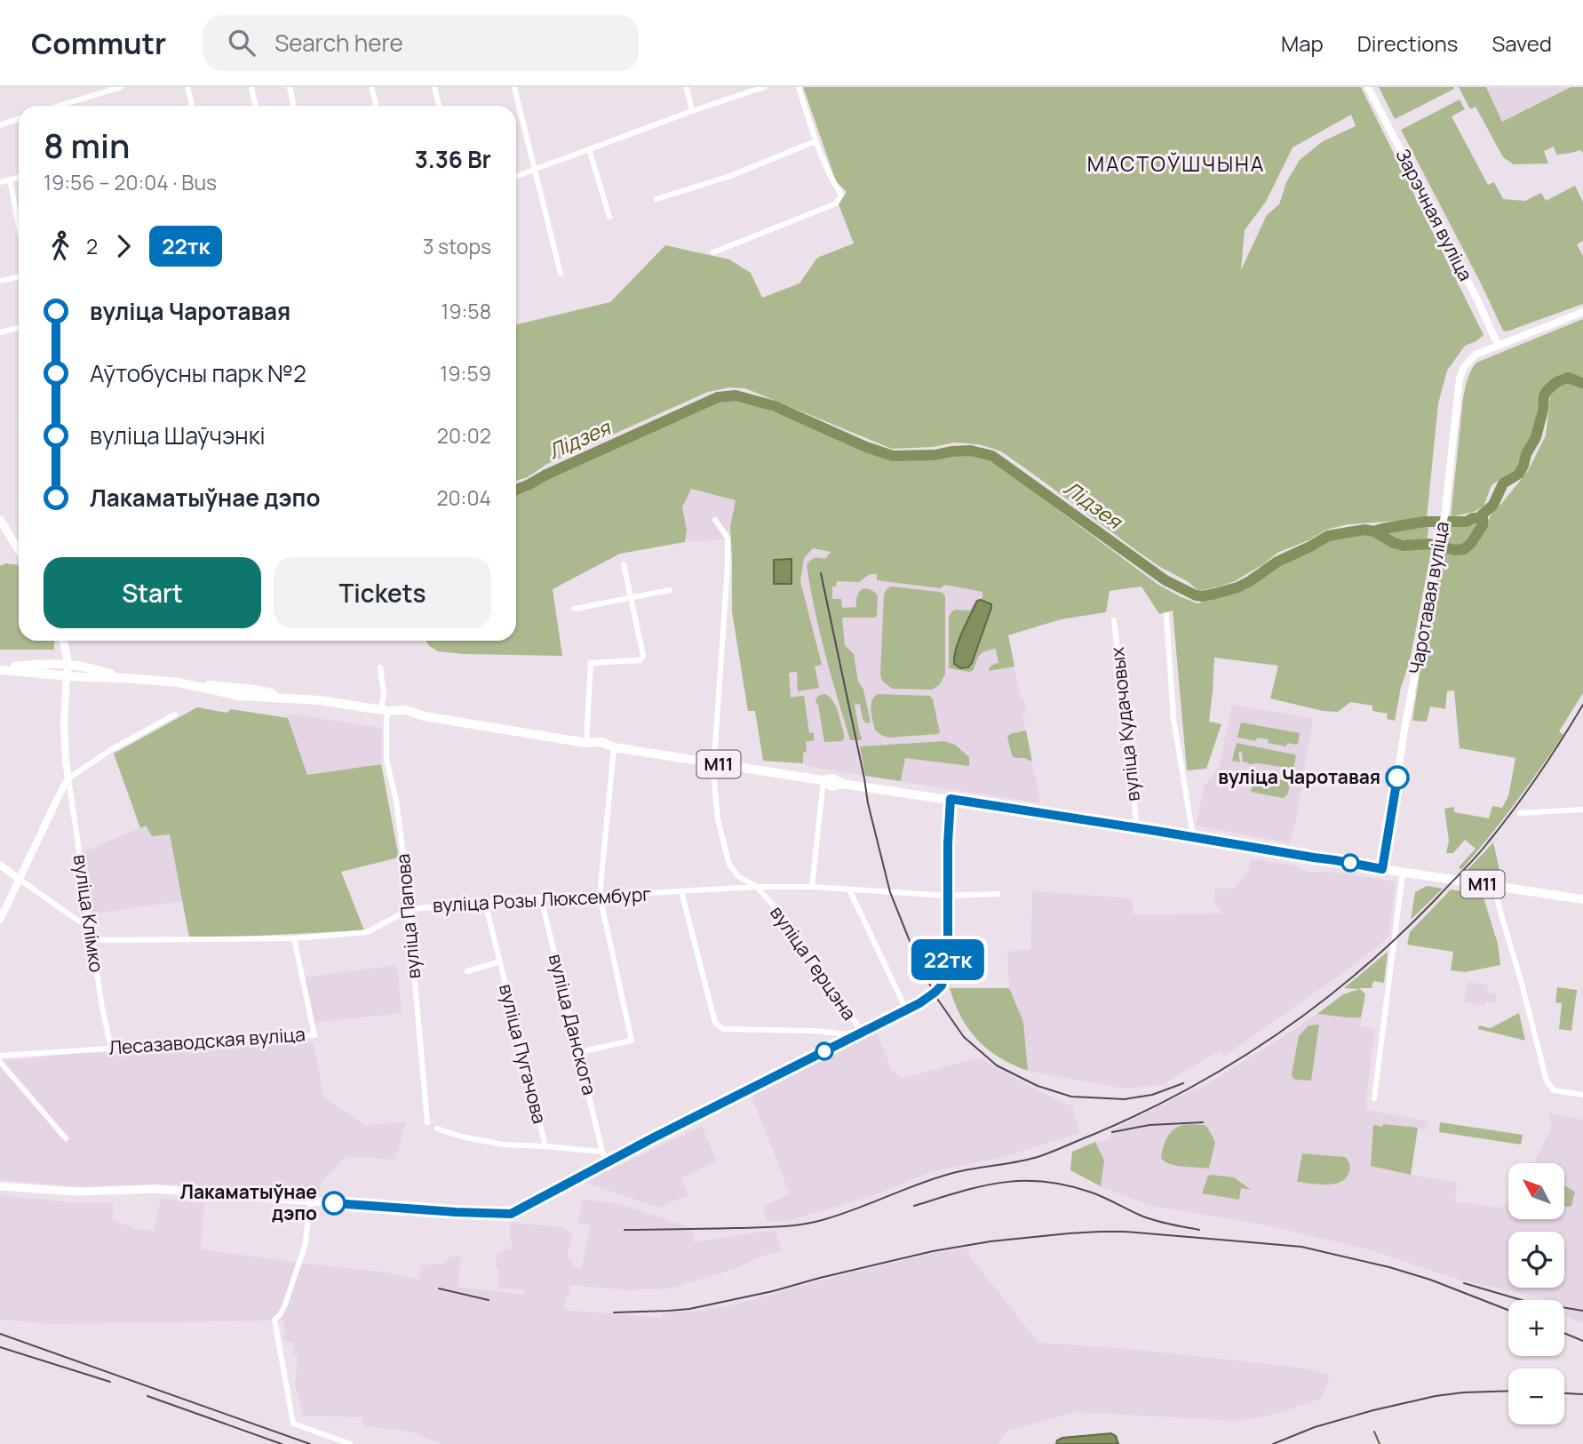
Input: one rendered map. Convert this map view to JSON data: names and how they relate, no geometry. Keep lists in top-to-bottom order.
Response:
{
  "streets": {
    "main road": ["М11"],
    "street": [
      "Зарэчная вуліца",
      "Чаротавая вуліца",
      "вуліца Кудачовых",
      "вуліца Розы Люксембург",
      "вуліца Клімко",
      "вуліца Папова",
      "вуліца Герцэна",
      "вуліца Данскога",
      "Лесазаводская вуліца",
      "вуліца Пугачова"
    ]
  },
  "crossings": [
    ["Зарэчная вуліца", "Чаротавая вуліца"],
    ["Чаротавая вуліца", "М11"],
    ["вуліца Кудачовых", "М11"],
    ["М11", "вуліца Папова"],
    ["М11", "вуліца Герцэна"],
    ["вуліца Розы Люксембург", "вуліца Клімко"],
    ["вуліца Розы Люксембург", "вуліца Папова"],
    ["вуліца Розы Люксембург", "вуліца Герцэна"],
    ["вуліца Розы Люксембург", "вуліца Данскога"],
    ["вуліца Розы Люксембург", "Лесазаводская вуліца"],
    ["вуліца Розы Люксембург", "вуліца Пугачова"],
    ["вуліца Клімко", "Лесазаводская вуліца"]
  ],
  "districts": ["МАСТОЎШЧЫНА"],
  "water": ["Лідзея"],
  "places": ["вуліца Чаротавая", "Лакаматыўнае дэпо"],
  "lines": ["bus line 22тк"],
  "north": "top left",
  "page": {
    "header": "Commutr",
    "search": "Search here",
    "nav": ["Map", "Directions", "Saved"],
    "on_map": "22тк",
    "heading": ["8 min", "19:56 – 20:04 · Bus", "3.36 Br"],
    "legs": ["2", "22тк", "3 stops"],
    "list": [
      {
        "name": "вуліца Чаротавая",
        "value": "19:58"
      },
      {
        "name": "Аўтобусны парк №2",
        "value": "19:59"
      },
      {
        "name": "вуліца Шаўчэнкі",
        "value": "20:02"
      },
      {
        "name": "Лакаматыўнае дэпо",
        "value": "20:04"
      }
    ],
    "buttons": ["Start", "Tickets"],
    "map_buttons": ["+", "−"]
  }
}
